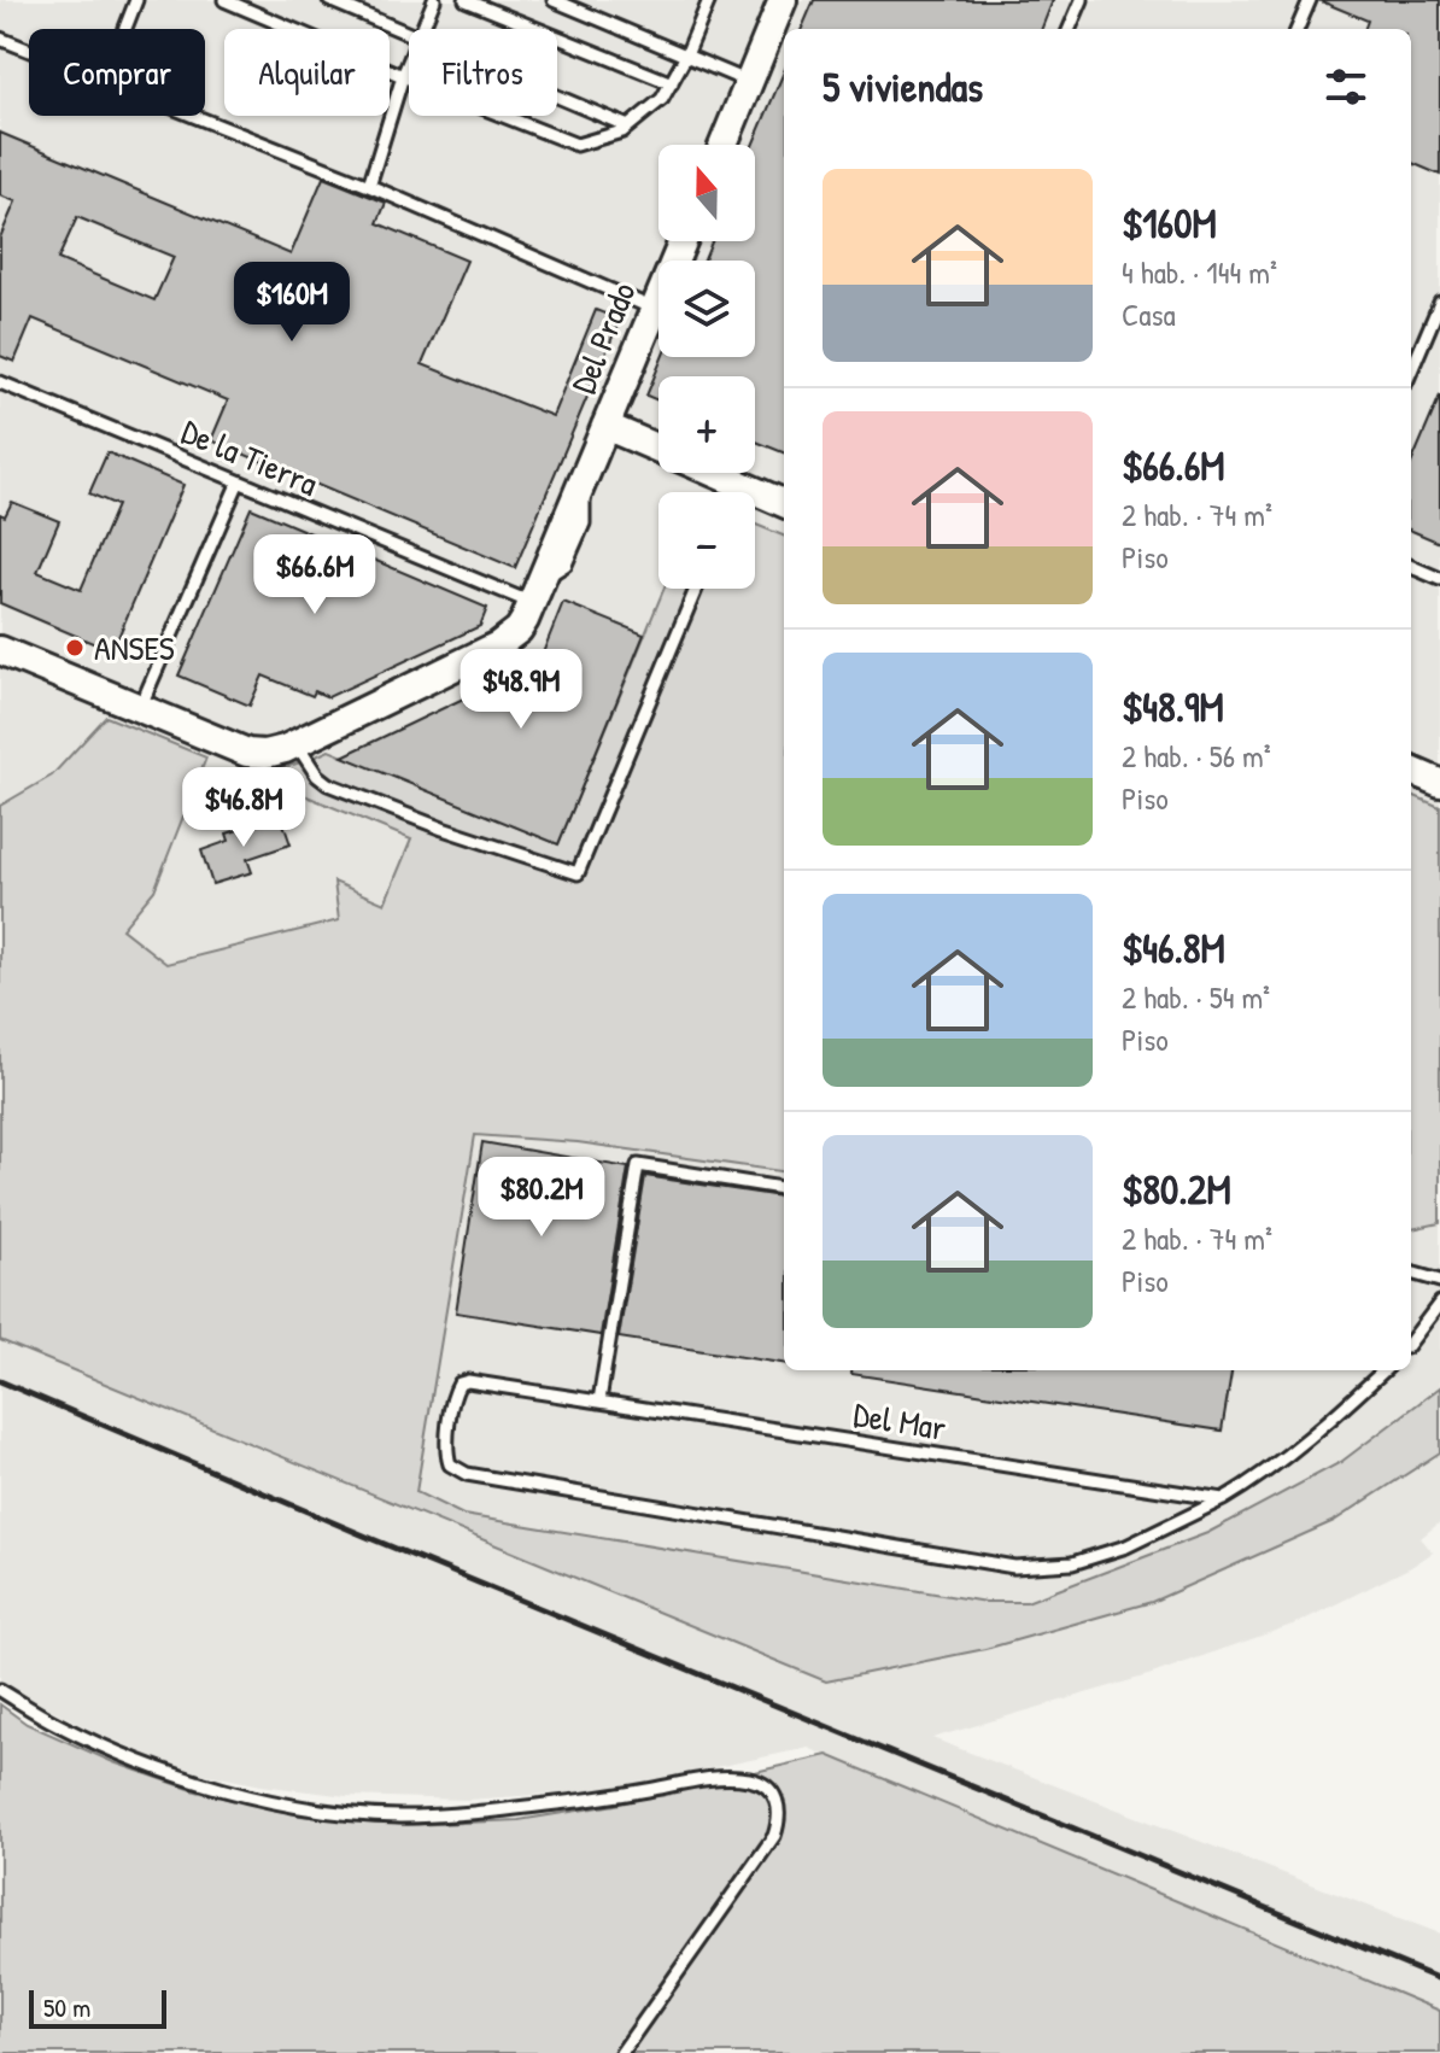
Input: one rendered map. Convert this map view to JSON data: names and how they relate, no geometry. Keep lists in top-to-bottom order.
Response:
{
  "streets": {
    "street": ["Del Prado"],
    "lane": ["De la Tierra", "Del Mar"]
  },
  "crossings": [
    ["Del Prado", "De la Tierra"]
  ],
  "places": ["ANSES"],
  "scale_bar": "50 m",
  "north": "top",
  "page": {
    "chip": ["Comprar", "Alquilar", "Filtros"],
    "heading": "5 viviendas",
    "map_buttons": ["+", "−"],
    "list": [
      {
        "name": "$160M",
        "note": "4 hab. · 144 m² · Casa"
      },
      {
        "name": "$66.6M",
        "note": "2 hab. · 74 m² · Piso"
      },
      {
        "name": "$48.9M",
        "note": "2 hab. · 56 m² · Piso"
      },
      {
        "name": "$46.8M",
        "note": "2 hab. · 54 m² · Piso"
      },
      {
        "name": "$80.2M",
        "note": "2 hab. · 74 m² · Piso"
      }
    ],
    "price": [
      "$160M",
      "$66.6M",
      "$48.9M",
      "$46.8M",
      "$80.2M"
    ],
    "scale": "50 m"
  }
}
